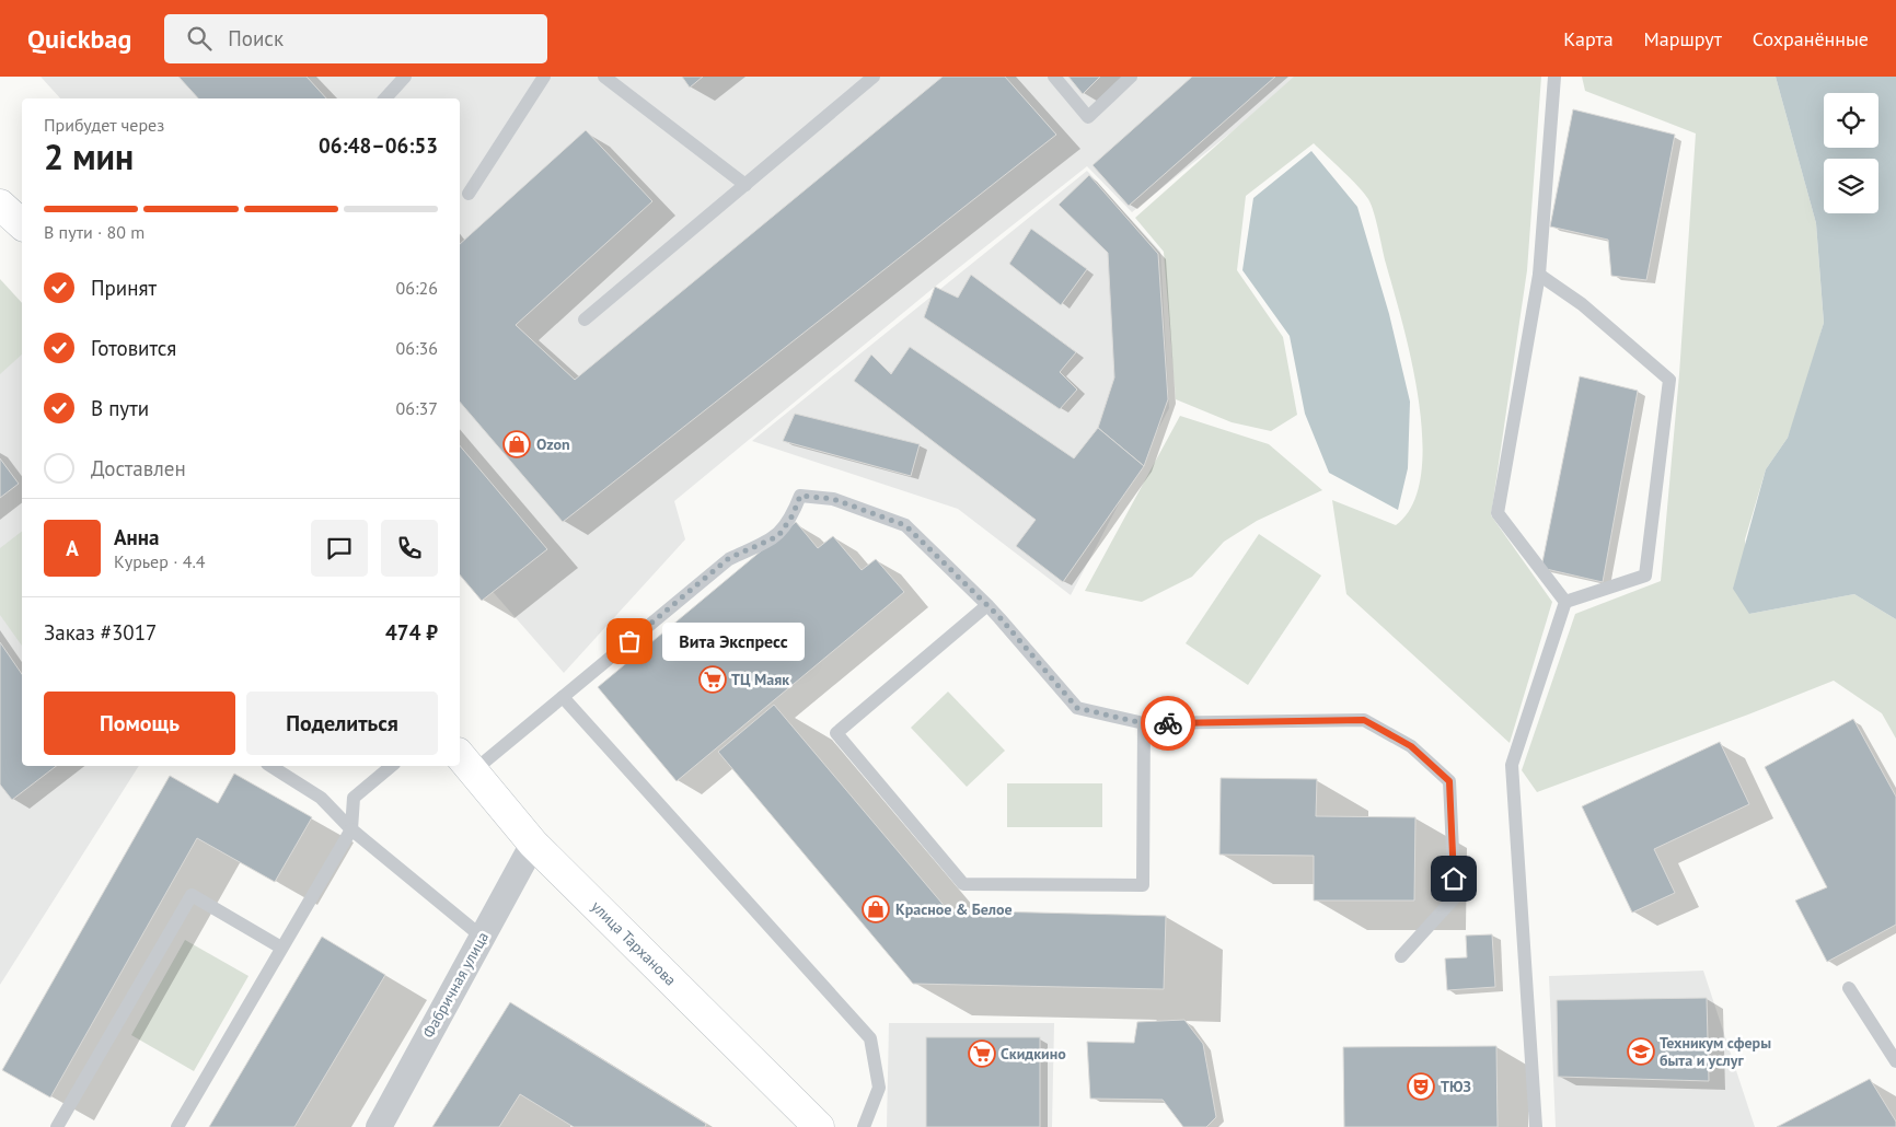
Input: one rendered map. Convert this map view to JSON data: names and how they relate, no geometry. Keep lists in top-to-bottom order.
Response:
{
  "streets": {
    "main road": ["улица Тарханова"],
    "street": ["Фабричная улица"]
  },
  "crossings": [
    ["улица Тарханова", "Фабричная улица"]
  ],
  "places": {
    "shop": ["Ozon", "Красное & Белое"],
    "other": ["Вита Экспресс"],
    "supermarket": ["ТЦ Маяк", "Скидкино"],
    "school or university": ["Техникум сферы быта и услуг"],
    "theatre": ["ТЮЗ"]
  },
  "page": {
    "header": "Quickbag",
    "search": "Поиск",
    "nav": ["Карта", "Маршрут", "Сохранённые"],
    "heading": ["2 мин", "Прибудет через", "06:48–06:53"],
    "panel": [
      "Анна",
      "Курьер · 4.4",
      "Заказ #3017",
      "474 ₽"
    ],
    "bar": "В пути · 80 m",
    "list": [
      ["Принят", "06:26"],
      ["Готовится", "06:36"],
      ["В пути", "06:37"],
      "Доставлен"
    ],
    "round": "А",
    "bubble": "Вита Экспресс",
    "buttons": ["Помощь", "Поделиться"]
  }
}
